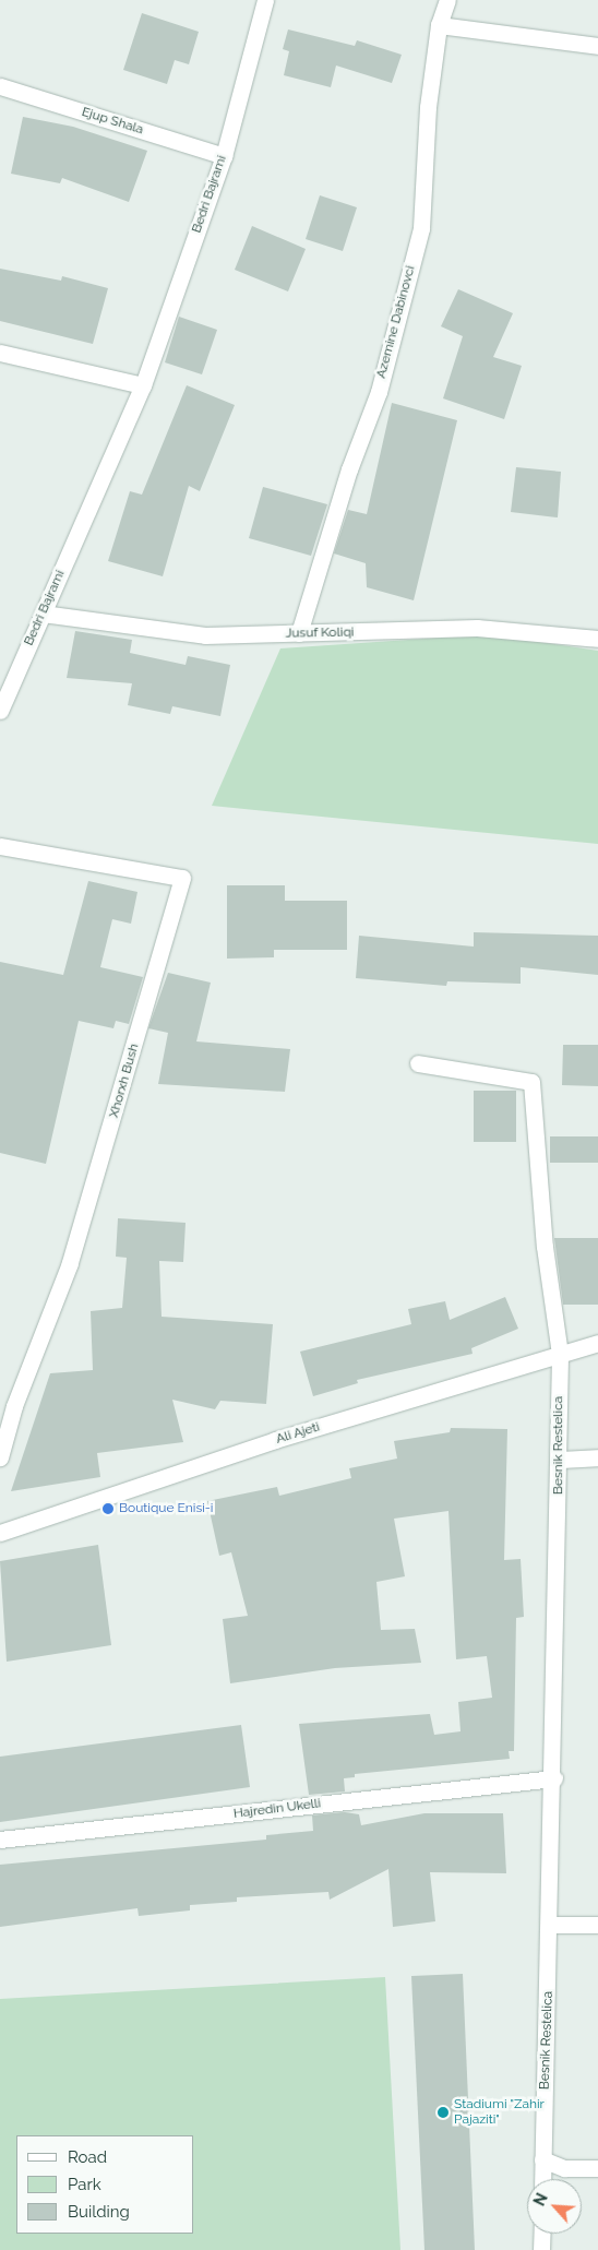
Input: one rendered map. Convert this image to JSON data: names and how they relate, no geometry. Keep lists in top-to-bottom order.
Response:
{
  "streets": {
    "street": [
      "Ejup Shala",
      "Bedri Bajrami",
      "Azemine Dabinovci",
      "Jusuf Koliqi",
      "Xhorxh Bush",
      "Ali Ajeti",
      "Besnik Restelica",
      "Hajredin Ukelli"
    ]
  },
  "crossings": [
    ["Ejup Shala", "Bedri Bajrami"],
    ["Bedri Bajrami", "Jusuf Koliqi"],
    ["Azemine Dabinovci", "Jusuf Koliqi"],
    ["Ali Ajeti", "Besnik Restelica"],
    ["Besnik Restelica", "Hajredin Ukelli"]
  ],
  "places": ["Boutique Enisi-i", "Stadiumi \"Zahir Pajaziti\""],
  "legend": ["Road", "Park", "Building"],
  "north": "top left"
}
